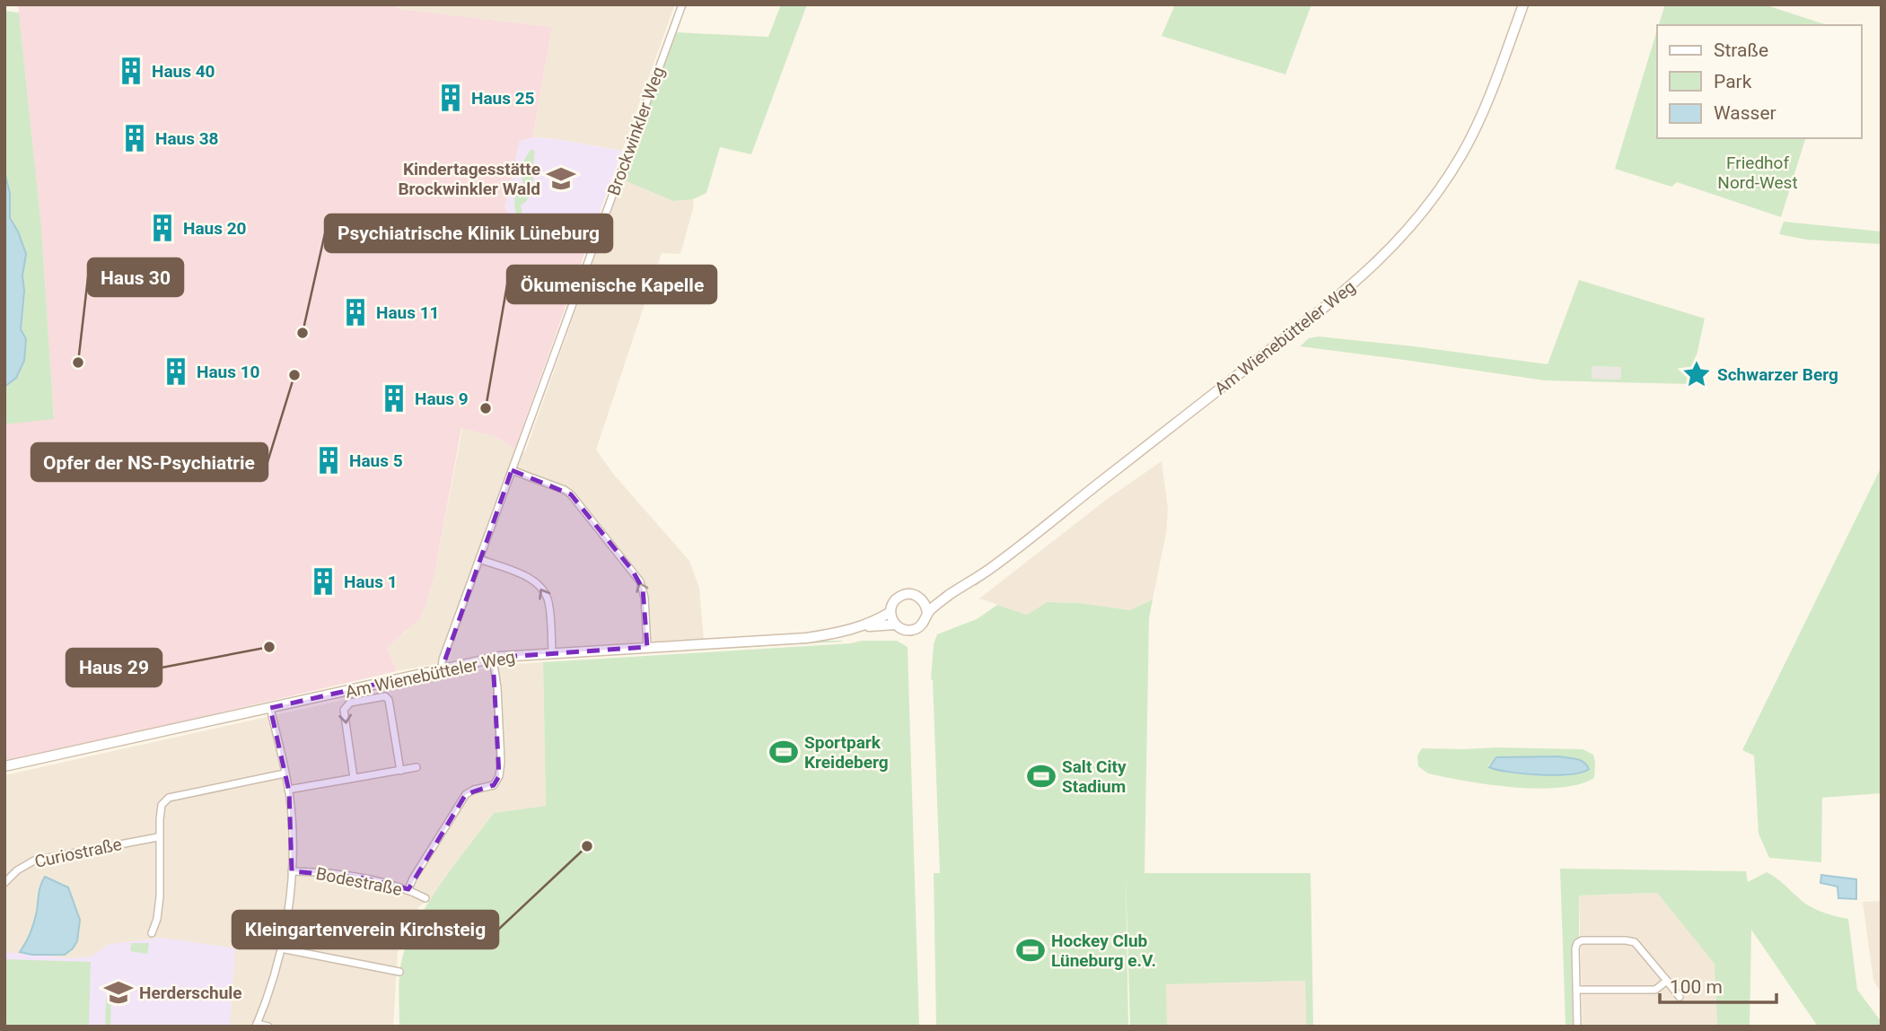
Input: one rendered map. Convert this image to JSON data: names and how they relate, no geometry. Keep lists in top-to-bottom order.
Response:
{
  "streets": {
    "street": [
      "Brockwinkler Weg",
      "Am Wienebütteler Weg",
      "Curiostraße",
      "Bodestraße"
    ]
  },
  "crossings": [
    ["Brockwinkler Weg", "Am Wienebütteler Weg"]
  ],
  "parks": ["Friedhof Nord-West"],
  "places": {
    "building": [
      "Haus 40",
      "Haus 25",
      "Haus 38",
      "Haus 20",
      "Haus 11",
      "Haus 10",
      "Haus 9",
      "Haus 5",
      "Haus 1"
    ],
    "school or university": ["Kindertagesstätte Brockwinkler Wald", "Herderschule"],
    "other": [
      "Psychiatrische Klinik Lüneburg",
      "Haus 30",
      "Opfer der NS-Psychiatrie",
      "Ökumenische Kapelle",
      "Haus 29",
      "Kleingartenverein Kirchsteig"
    ],
    "place": ["Schwarzer Berg"],
    "sports": ["Sportpark Kreideberg", "Salt City Stadium", "Hockey Club Lüneburg e.V."]
  },
  "legend": ["Straße", "Park", "Wasser"],
  "scale_bar": "100 m"
}
